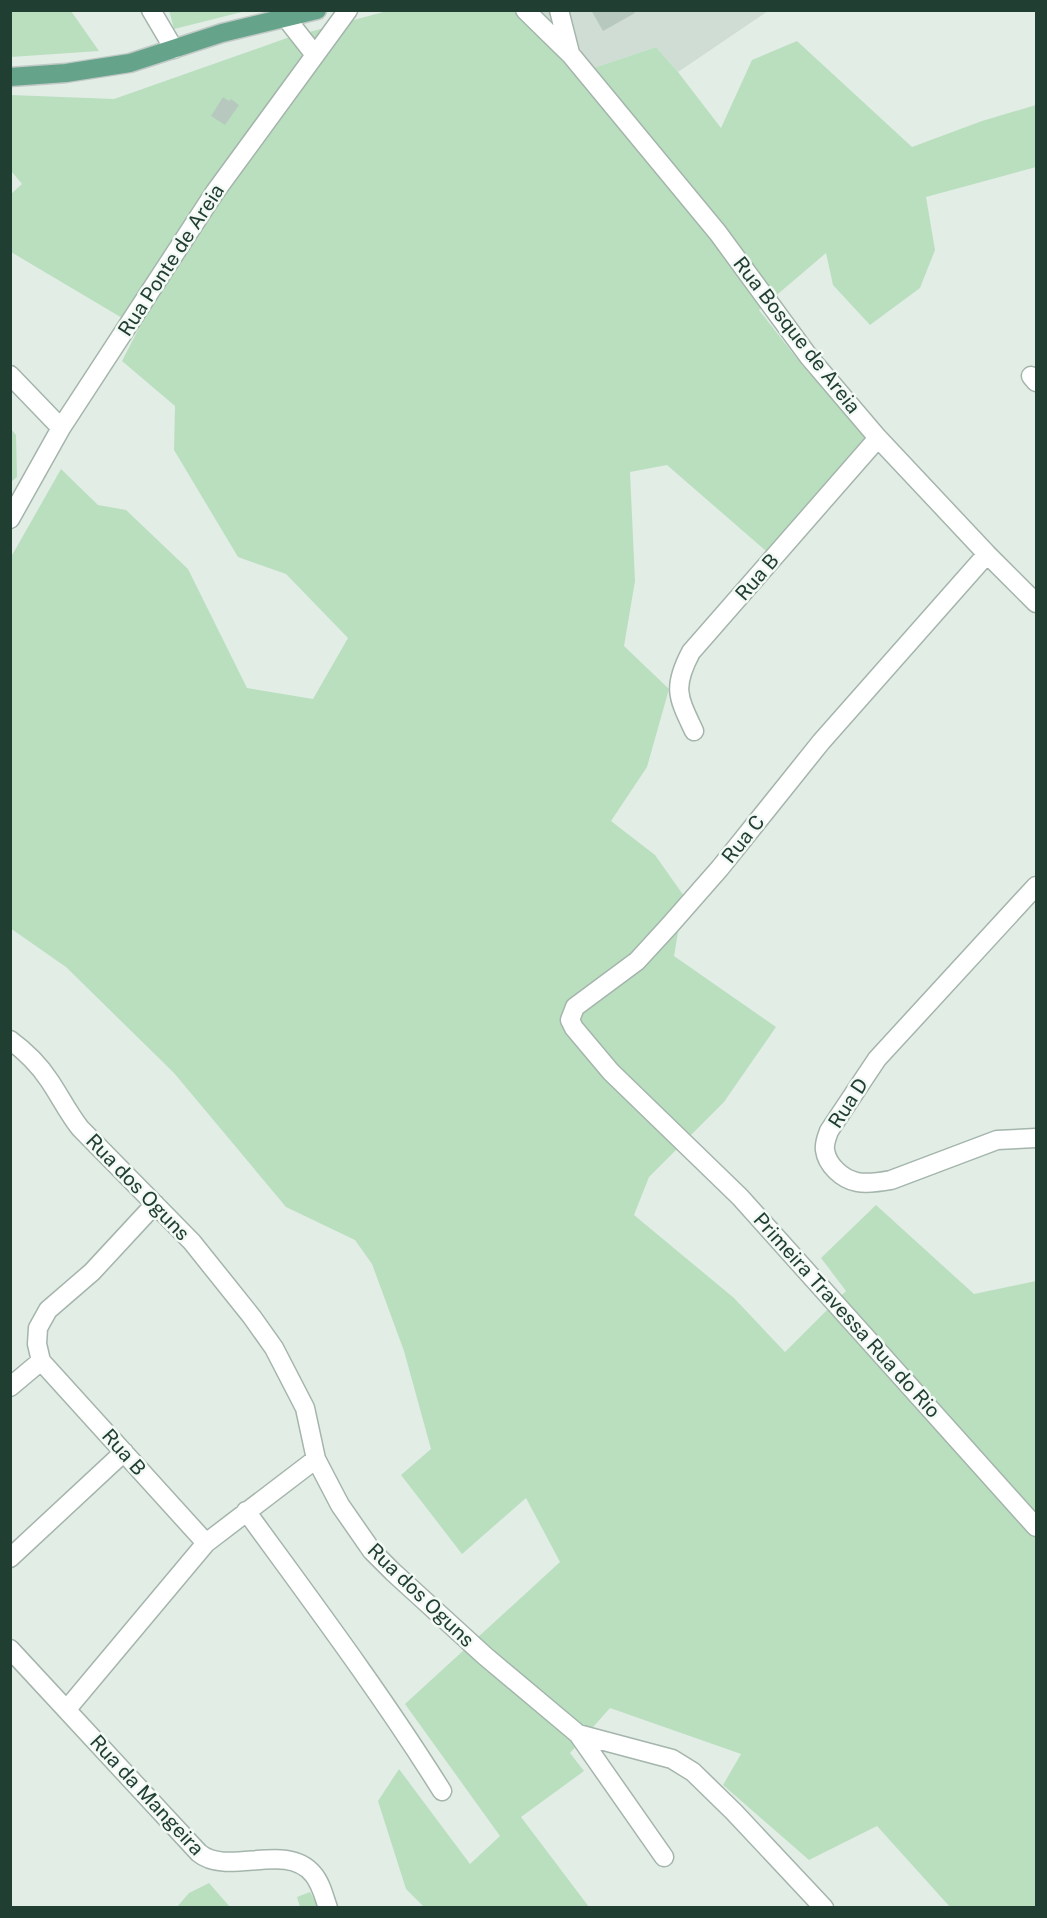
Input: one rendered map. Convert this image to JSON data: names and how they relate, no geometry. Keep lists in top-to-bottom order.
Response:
{
  "streets": {
    "street": [
      "Rua Ponte de Areia",
      "Rua Bosque de Areia",
      "Rua B",
      "Rua C",
      "Rua D",
      "Rua dos Oguns",
      "Primeira Travessa Rua do Rio",
      "Rua da Mangeira"
    ]
  },
  "crossings": [
    ["Rua Bosque de Areia", "Rua B"],
    ["Rua Bosque de Areia", "Rua C"],
    ["Rua C", "Primeira Travessa Rua do Rio"]
  ]
}
